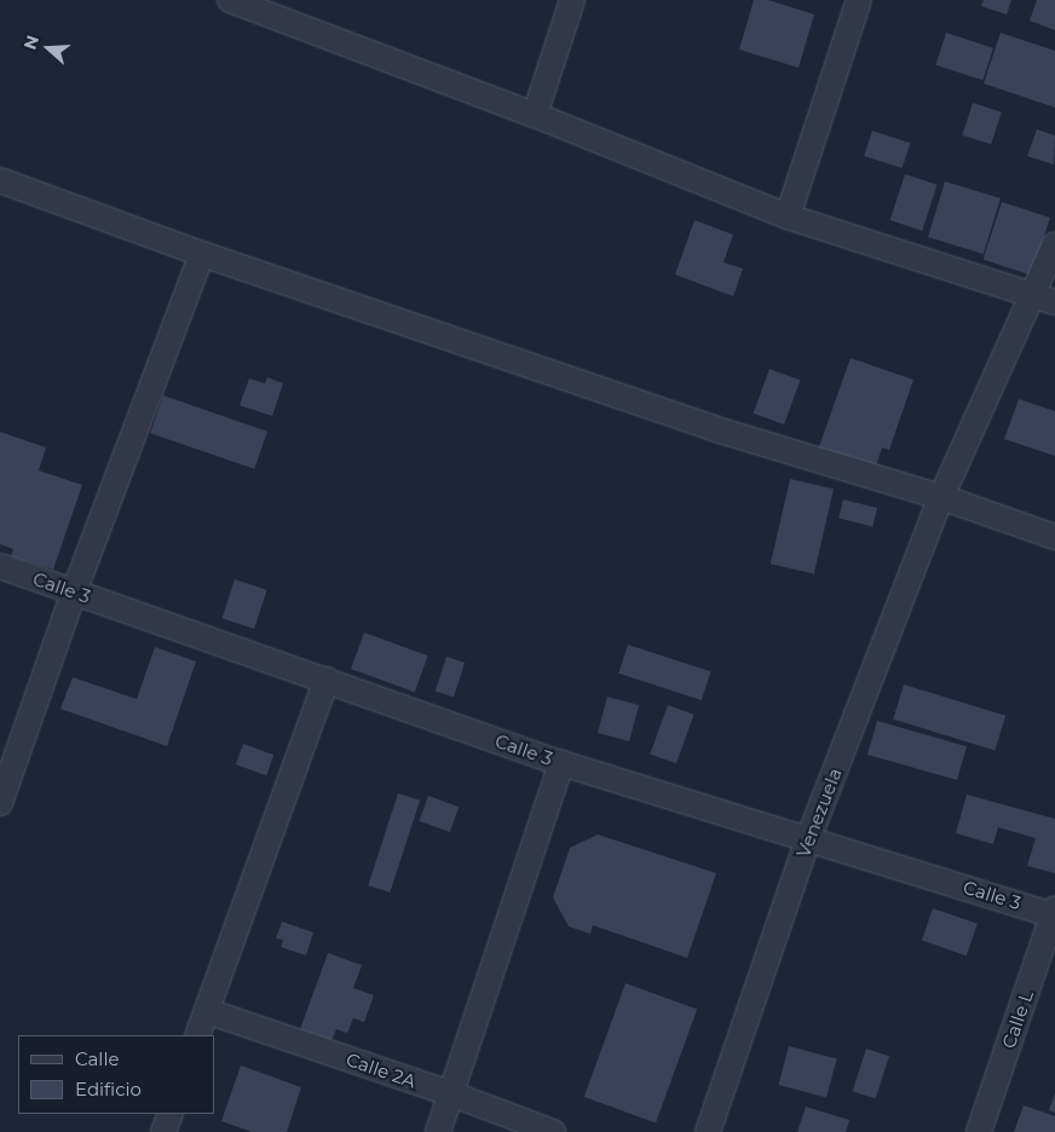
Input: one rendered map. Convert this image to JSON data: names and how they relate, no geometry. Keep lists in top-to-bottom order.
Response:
{
  "streets": {
    "street": [
      "Calle 3",
      "Venezuela",
      "Calle L",
      "Calle 2A"
    ]
  },
  "crossings": [
    ["Calle 3", "Venezuela"],
    ["Calle 3", "Calle L"]
  ],
  "legend": ["Calle", "Edificio"],
  "north": "left"
}
